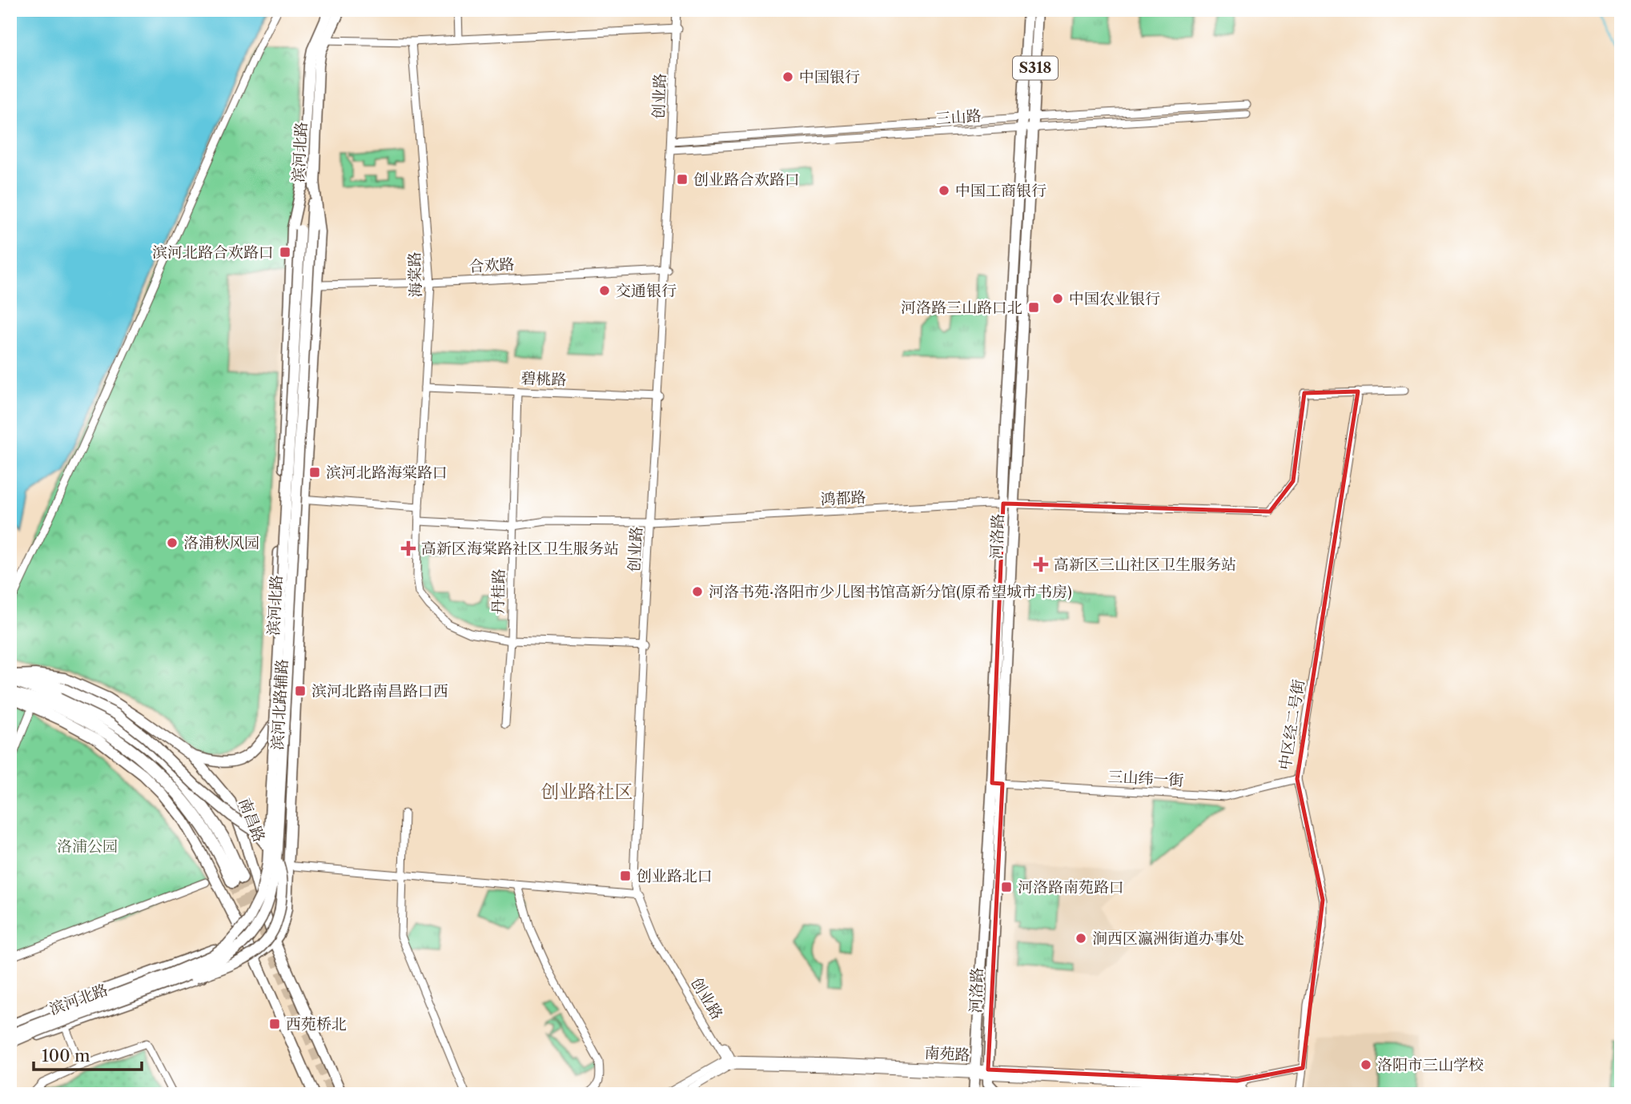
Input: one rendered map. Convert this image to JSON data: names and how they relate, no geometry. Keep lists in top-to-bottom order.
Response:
{
  "streets": {
    "main road": [
      "S318",
      "滨河北路",
      "河洛路",
      "滨河北路辅路",
      "南昌路"
    ],
    "street": [
      "创业路",
      "三山路",
      "合欢路",
      "海棠路",
      "碧桃路",
      "鸿都路",
      "丹桂路",
      "中区经二号街",
      "三山纬一街",
      "南苑路"
    ]
  },
  "crossings": [
    ["创业路", "三山路"],
    ["创业路", "合欢路"],
    ["创业路", "海棠路"],
    ["创业路", "碧桃路"],
    ["创业路", "鸿都路"],
    ["创业路", "南苑路"],
    ["三山路", "河洛路"],
    ["滨河北路", "滨河北路辅路"],
    ["合欢路", "海棠路"],
    ["合欢路", "滨河北路辅路"],
    ["海棠路", "碧桃路"],
    ["海棠路", "鸿都路"],
    ["海棠路", "丹桂路"],
    ["碧桃路", "丹桂路"],
    ["鸿都路", "河洛路"],
    ["鸿都路", "丹桂路"],
    ["鸿都路", "中区经二号街"],
    ["河洛路", "三山纬一街"],
    ["河洛路", "南苑路"],
    ["滨河北路辅路", "南昌路"],
    ["中区经二号街", "三山纬一街"],
    ["中区经二号街", "南苑路"]
  ],
  "districts": ["创业路社区"],
  "parks": ["洛浦公园"],
  "places": {
    "other": [
      "中国银行",
      "中国工商银行",
      "交通银行",
      "中国农业银行",
      "洛浦秋风园",
      "河洛书苑·洛阳市少儿图书馆高新分馆(原希望城市书房)",
      "涧西区瀛洲街道办事处",
      "洛阳市三山学校"
    ],
    "transit": [
      "创业路合欢路口",
      "滨河北路合欢路口",
      "河洛路三山路口北",
      "滨河北路海棠路口",
      "滨河北路南昌路口西",
      "创业路北口",
      "河洛路南苑路口",
      "西苑桥北"
    ],
    "health": ["高新区海棠路社区卫生服务站", "高新区三山社区卫生服务站"]
  },
  "scale_bar": "100 m"
}
